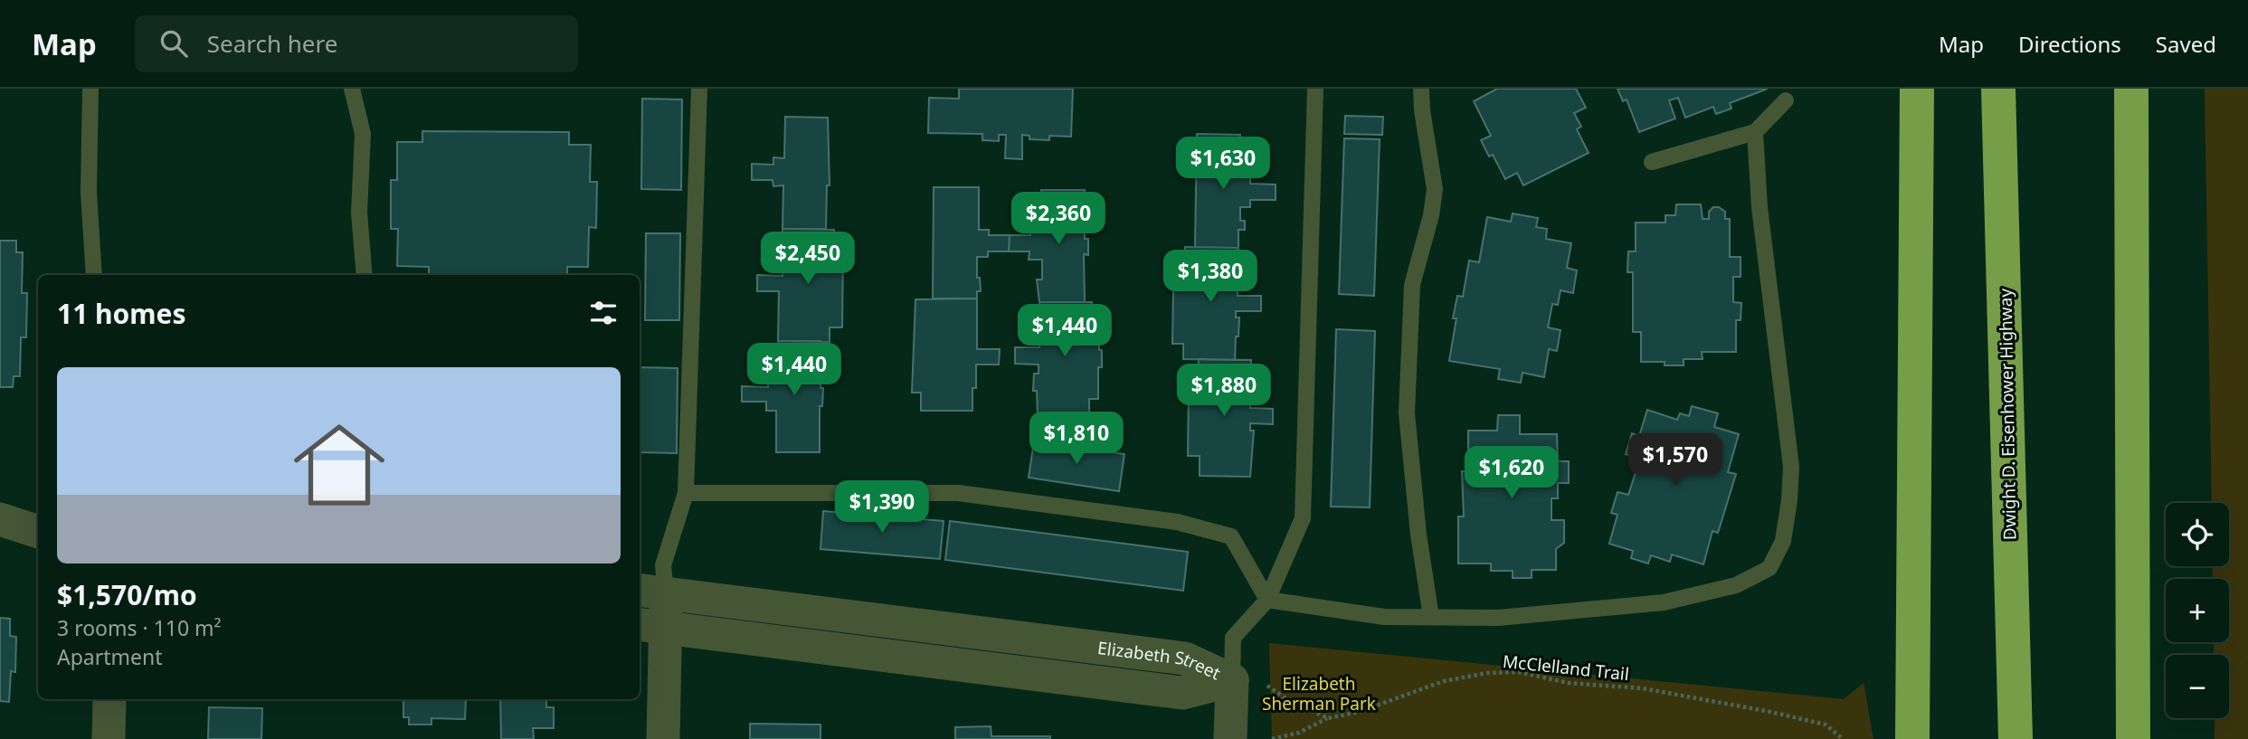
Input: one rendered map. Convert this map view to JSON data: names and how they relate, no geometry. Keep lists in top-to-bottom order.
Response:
{
  "streets": {
    "highway": ["Dwight D. Eisenhower Highway"],
    "street": ["Elizabeth Street"],
    "path": ["McClelland Trail"]
  },
  "parks": ["Elizabeth Sherman Park"],
  "page": {
    "header": "Map",
    "search": "Search here",
    "nav": ["Map", "Directions", "Saved"],
    "price": [
      "$1,630",
      "$2,360",
      "$2,450",
      "$1,380",
      "$1,440",
      "$1,440",
      "$1,880",
      "$1,810",
      "$1,570",
      "$1,620",
      "$1,390"
    ],
    "heading": "11 homes",
    "list": [
      {
        "name": "$1,570/mo",
        "note": "3 rooms · 110 m² · Apartment"
      }
    ],
    "map_buttons": ["+", "−"]
  }
}
